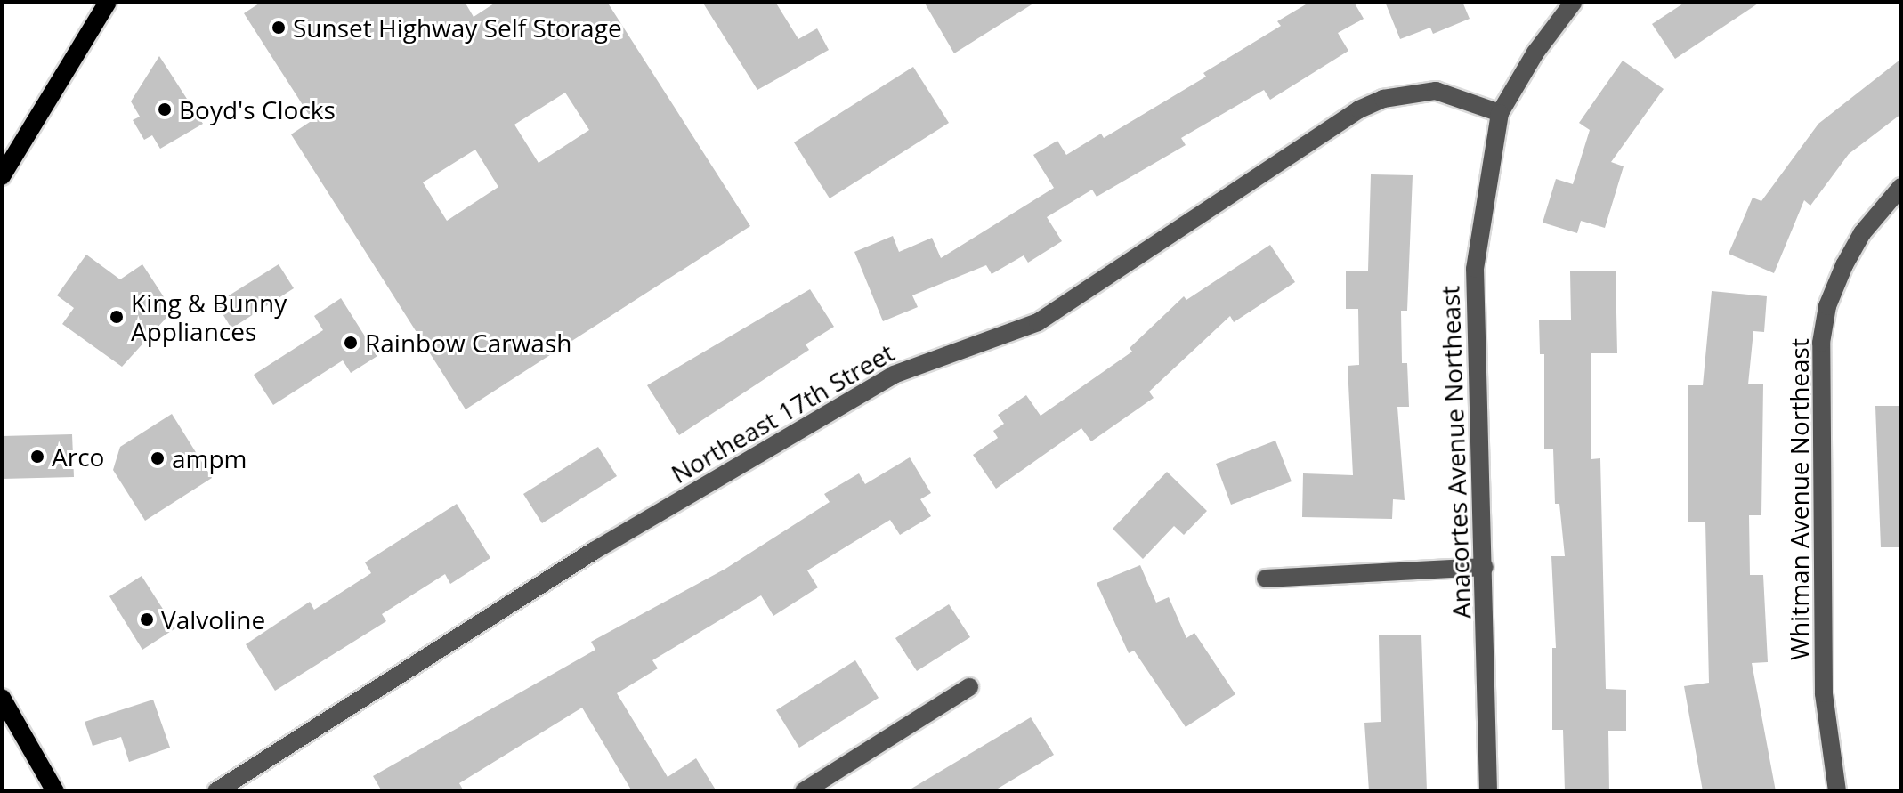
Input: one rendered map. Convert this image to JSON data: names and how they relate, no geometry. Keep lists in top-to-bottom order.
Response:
{
  "streets": {
    "street": ["Northeast 17th Street", "Anacortes Avenue Northeast", "Whitman Avenue Northeast"]
  },
  "crossings": [
    ["Northeast 17th Street", "Anacortes Avenue Northeast"]
  ],
  "places": [
    "Sunset Highway Self Storage",
    "Boyd's Clocks",
    "King & Bunny Appliances",
    "Rainbow Carwash",
    "Arco",
    "ampm",
    "Valvoline"
  ]
}
